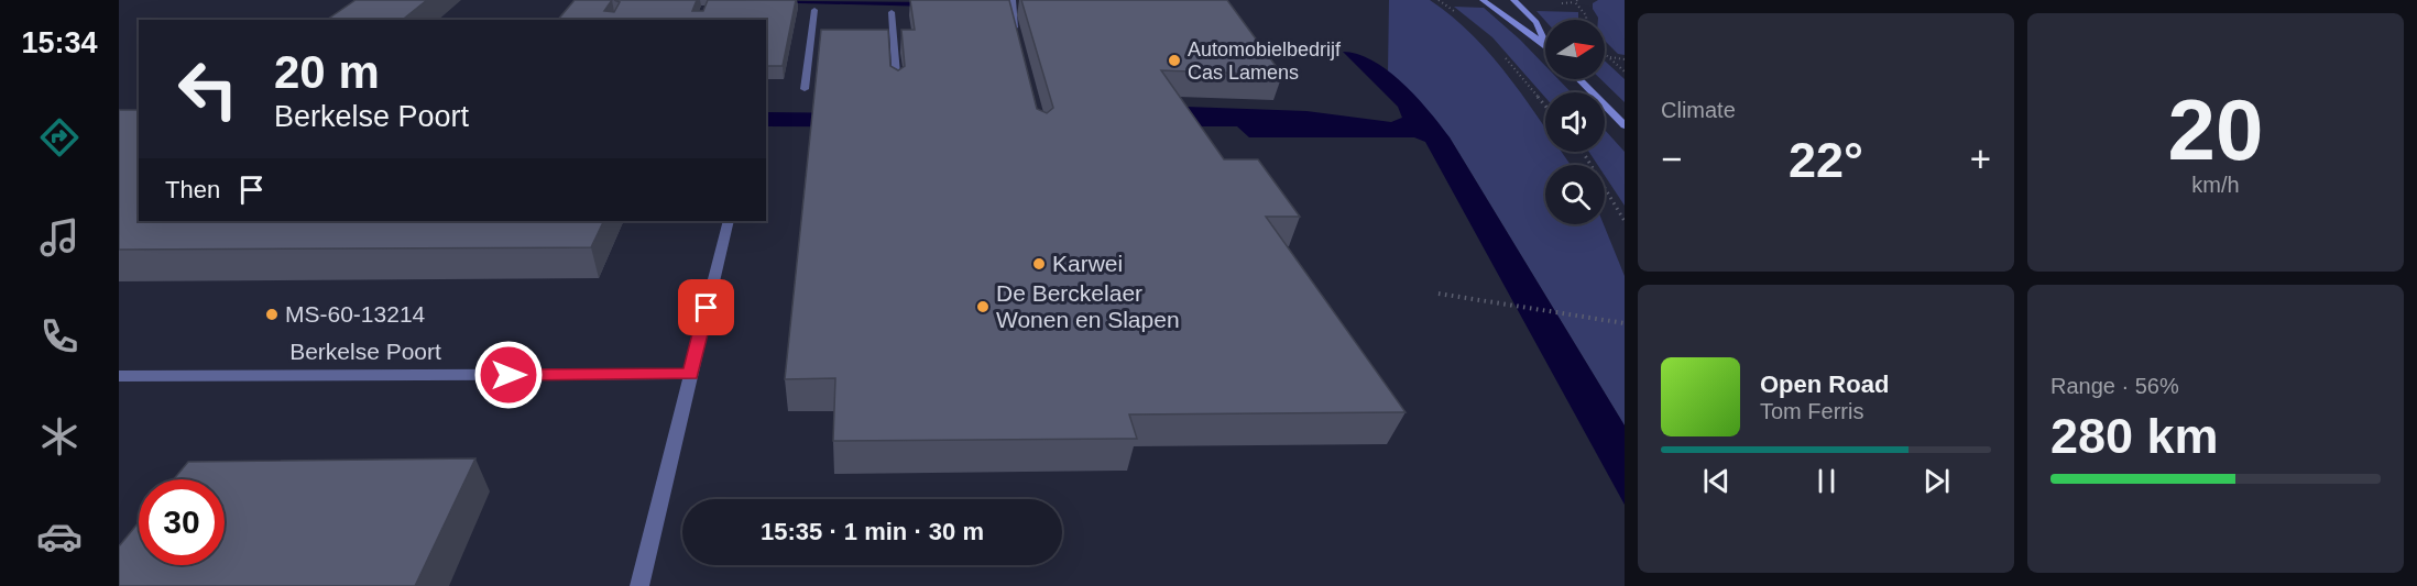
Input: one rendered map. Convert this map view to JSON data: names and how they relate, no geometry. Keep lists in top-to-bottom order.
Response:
{
  "streets": {
    "street": ["Berkelse Poort"]
  },
  "places": [
    "Automobielbedrijf Cas Lamens",
    "Karwei",
    "De Berckelaer Wonen en Slapen",
    "MS-60-13214"
  ],
  "north": "right",
  "page": {
    "tabs": "15:34",
    "tile": [
      "Climate",
      ["20", "km/h"],
      ["Range · 56%", "280 km"]
    ],
    "turn": ["20 m", "Berkelse Poort"],
    "heat": ["−", "22°", "+"],
    "then": "Then",
    "song": ["Open Road", "Tom Ferris"],
    "limit": "30",
    "trip": "15:35 · 1 min · 30 m"
  }
}
